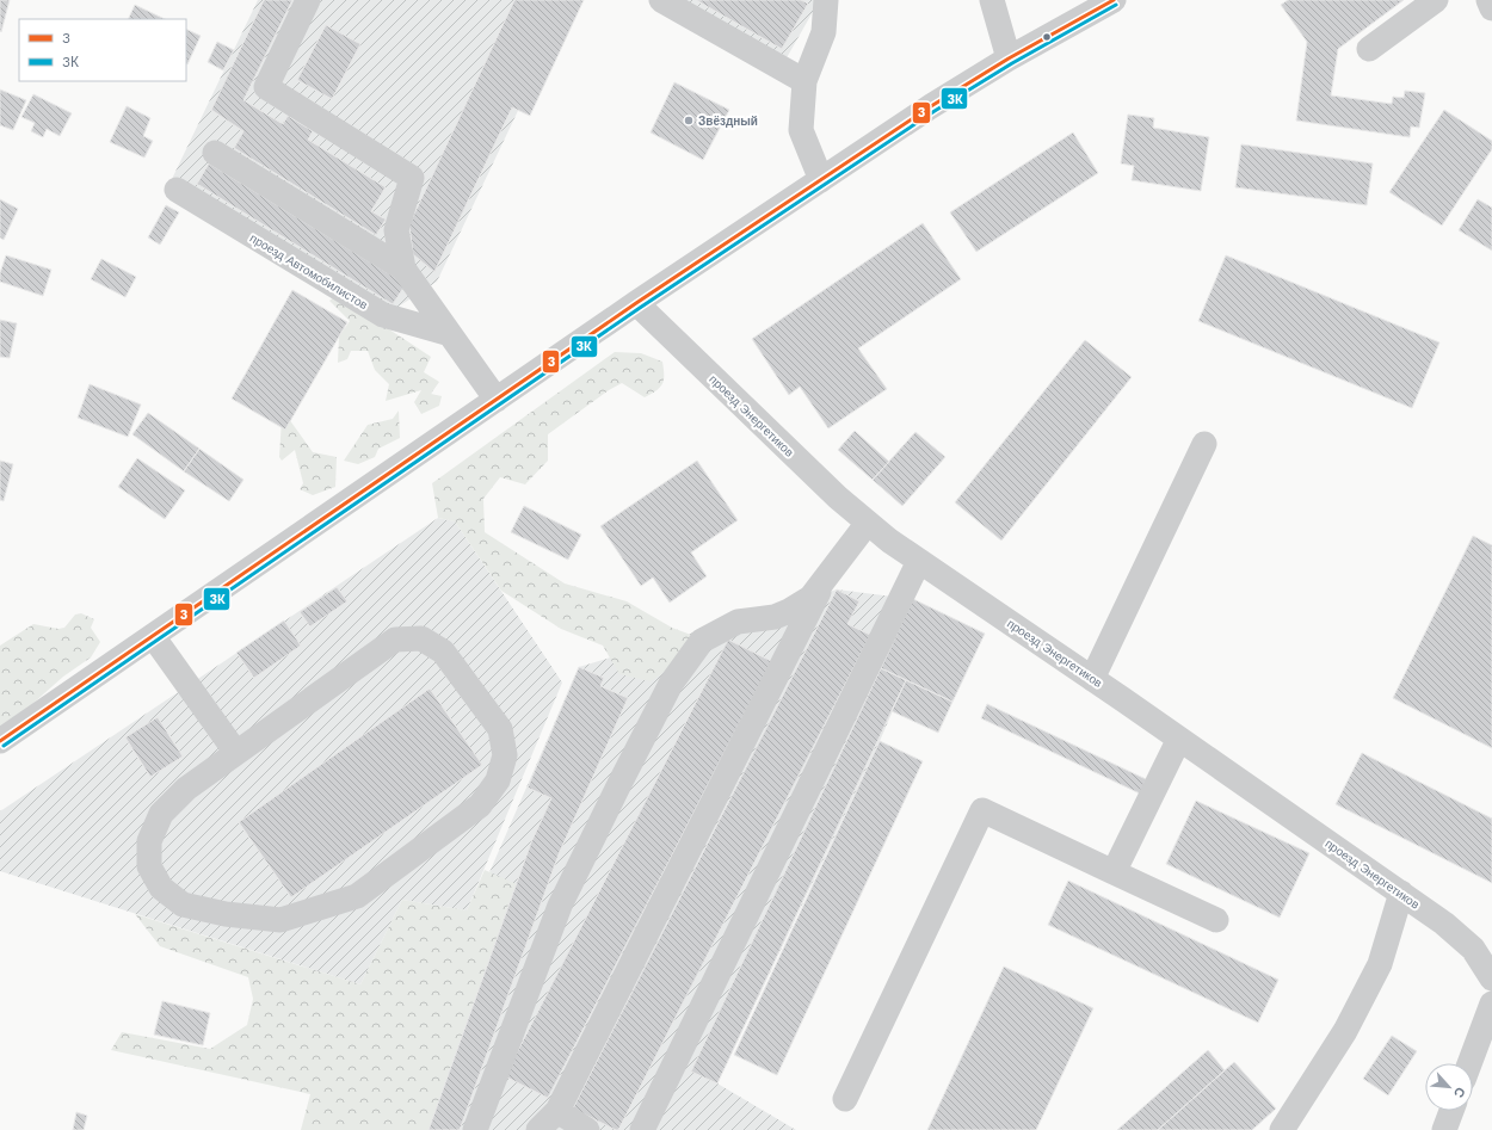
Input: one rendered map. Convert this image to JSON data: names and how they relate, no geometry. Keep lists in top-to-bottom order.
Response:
{
  "streets": {
    "street": ["проезд Автомобилистов", "проезд Энергетиков"]
  },
  "places": ["Звёздный"],
  "lines": ["transit line 3", "transit line 3К"],
  "legend": ["3", "3К"],
  "north": "bottom right"
}
